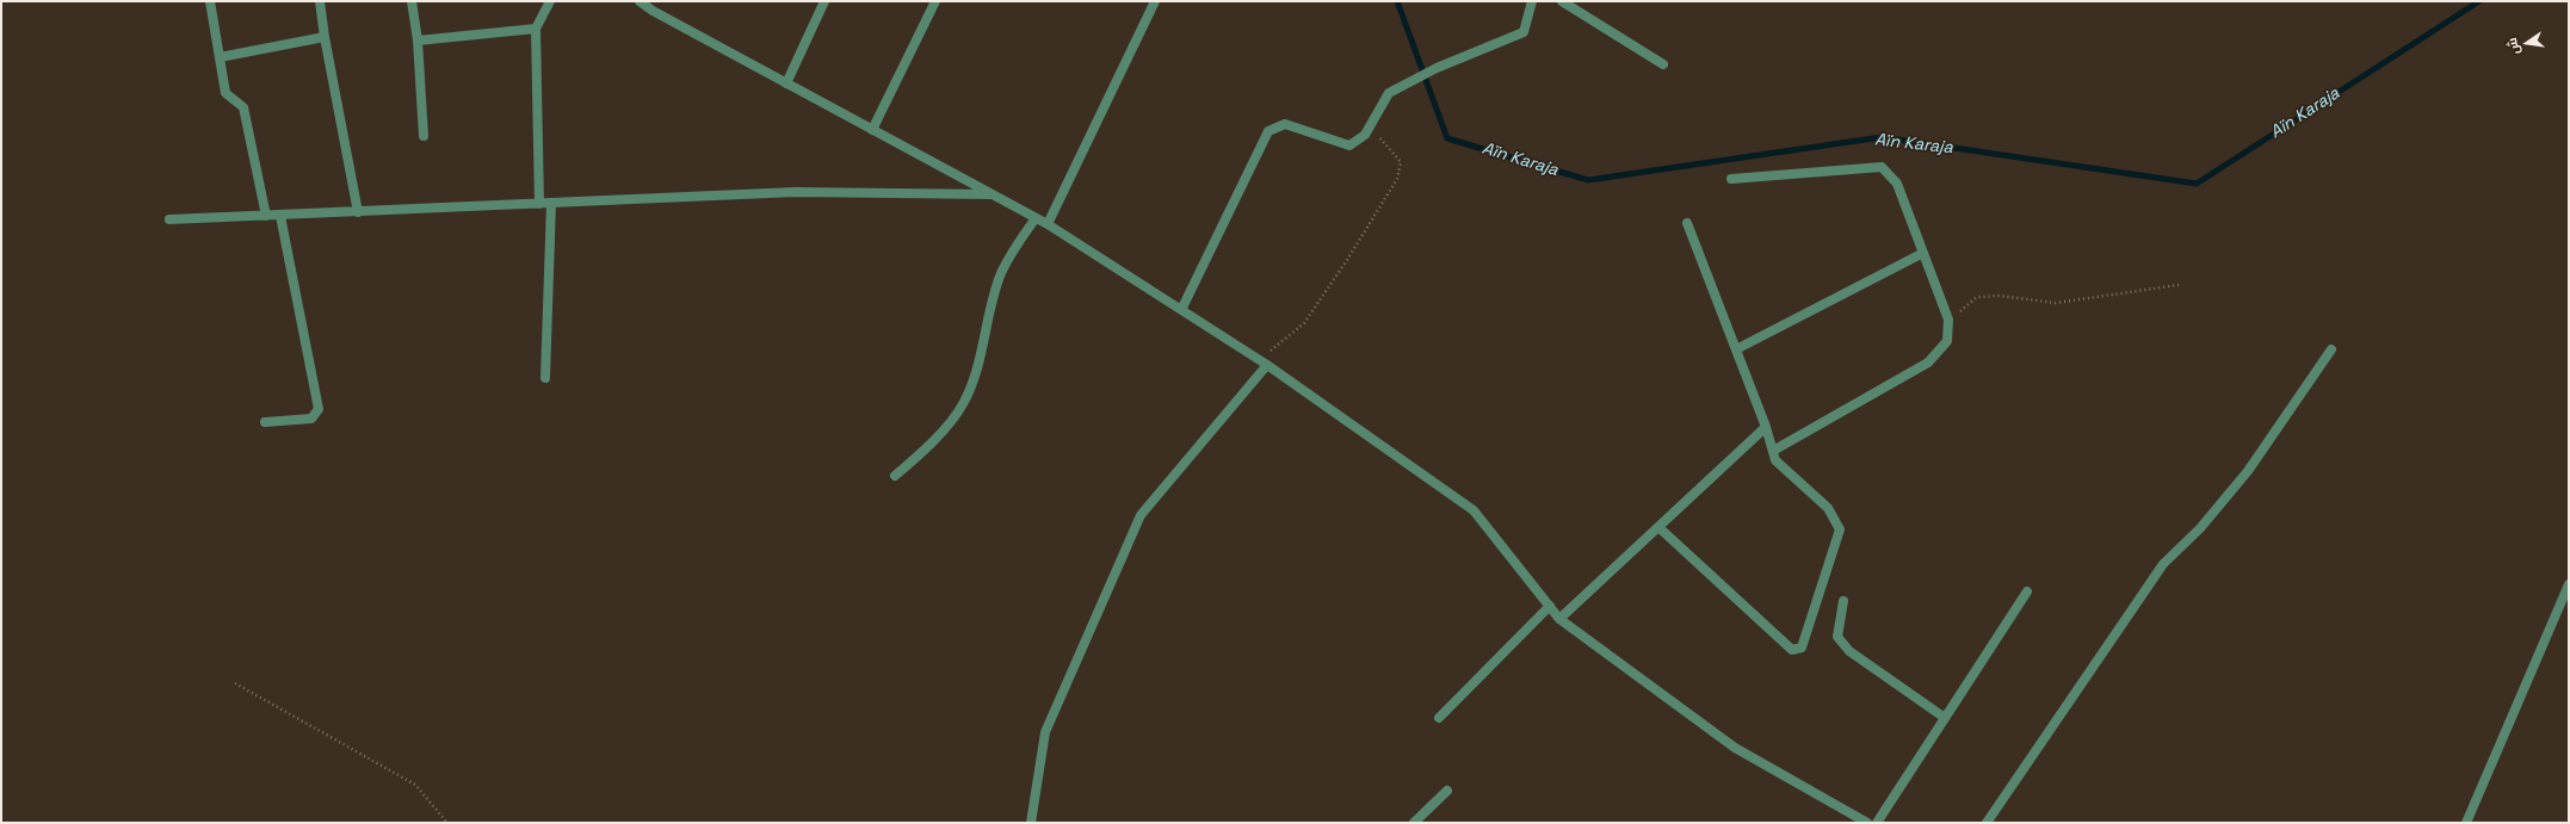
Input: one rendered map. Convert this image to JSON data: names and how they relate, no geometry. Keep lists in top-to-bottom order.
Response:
{
  "water": ["Aïn Karaja"],
  "north": "left"
}
